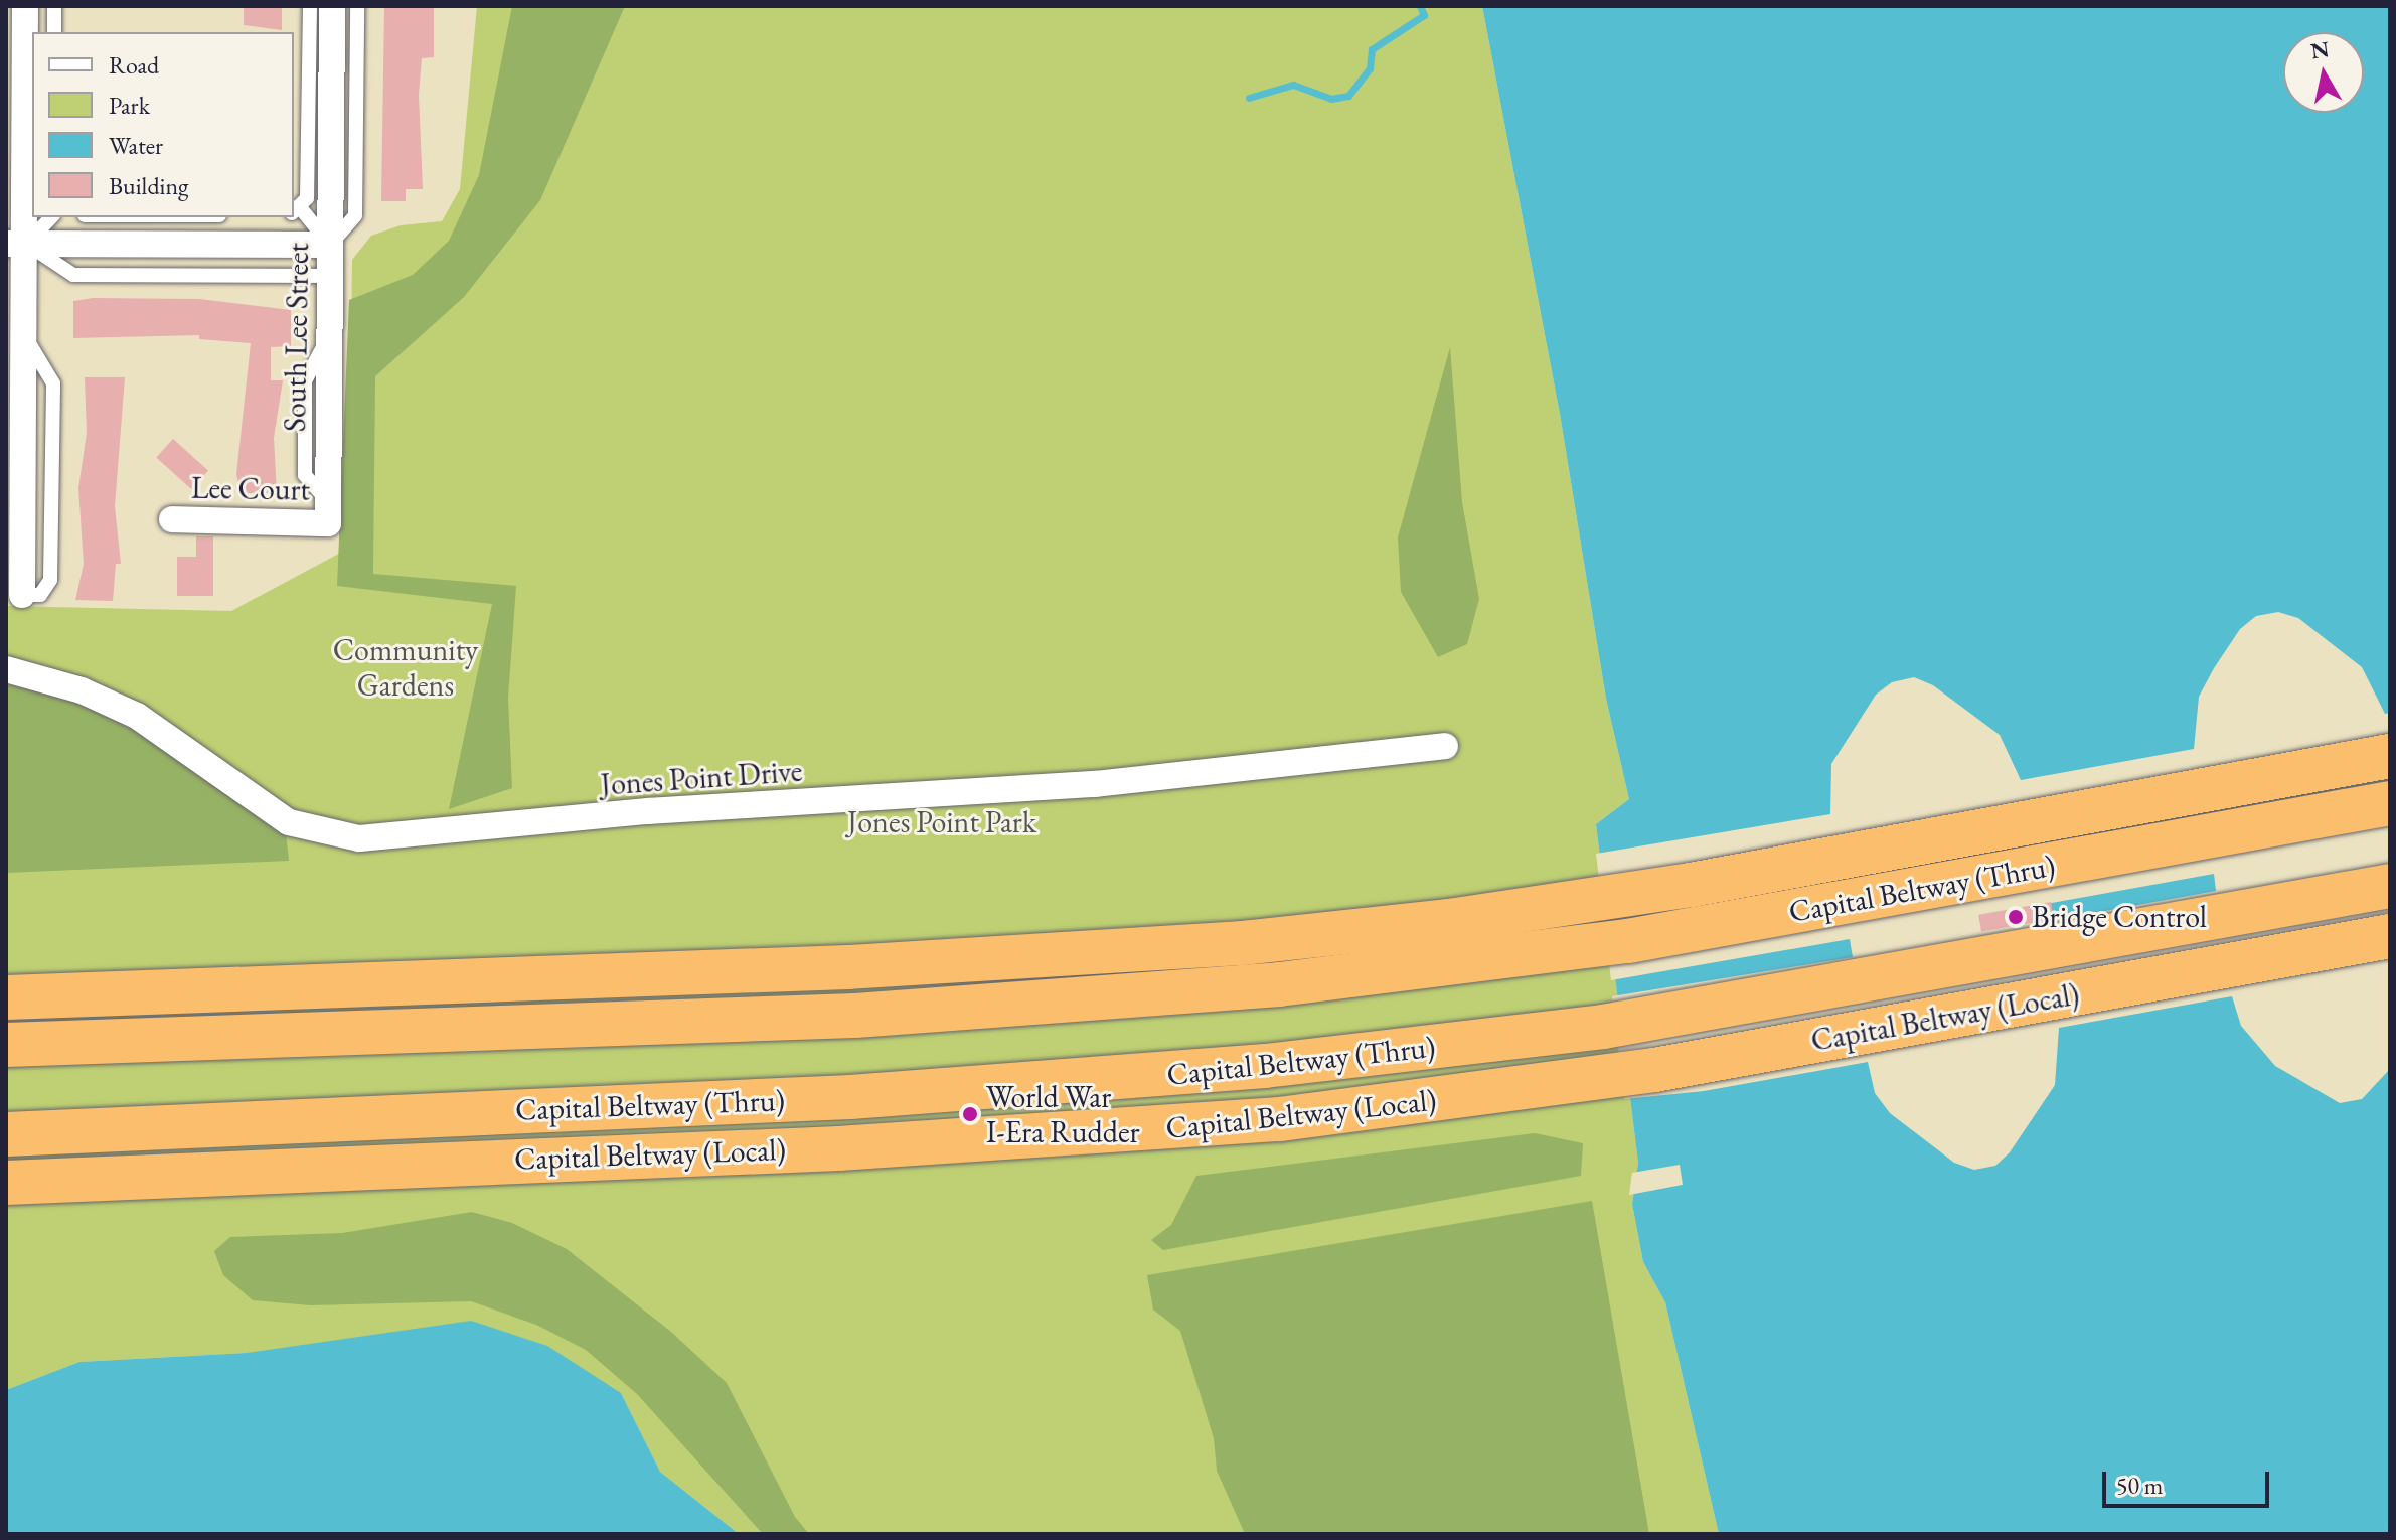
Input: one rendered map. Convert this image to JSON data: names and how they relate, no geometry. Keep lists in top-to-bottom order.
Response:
{
  "streets": {
    "highway": ["Capital Beltway (Thru)", "Capital Beltway (Local)"],
    "street": ["South Lee Street", "Lee Court", "Jones Point Drive"]
  },
  "crossings": [
    ["South Lee Street", "Lee Court"]
  ],
  "parks": ["Community Gardens", "Jones Point Park"],
  "places": ["Bridge Control", "World War I-Era Rudder"],
  "legend": [
    "Road",
    "Park",
    "Water",
    "Building"
  ],
  "scale_bar": "50 m",
  "north": "top"
}
